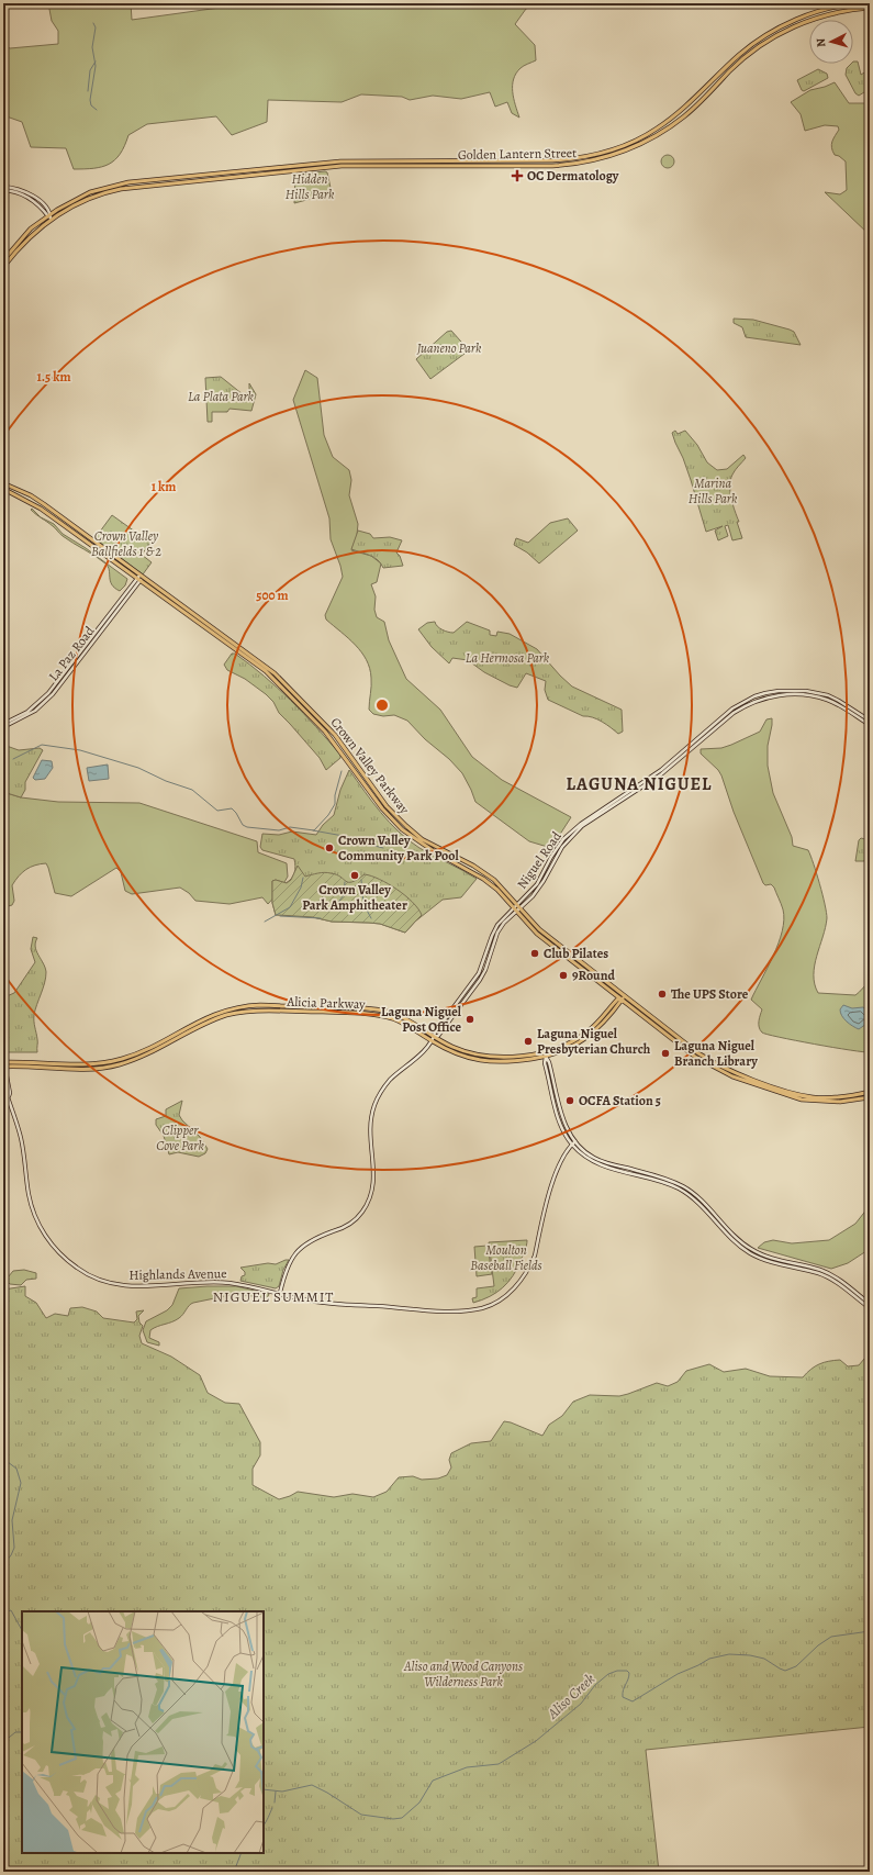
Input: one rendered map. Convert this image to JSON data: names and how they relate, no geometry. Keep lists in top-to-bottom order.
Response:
{
  "streets": {
    "main road": [
      "Golden Lantern Street",
      "La Paz Road",
      "Crown Valley Parkway",
      "Niguel Road",
      "Alicia Parkway",
      "Highlands Avenue"
    ]
  },
  "crossings": [
    ["La Paz Road", "Crown Valley Parkway"],
    ["Crown Valley Parkway", "Niguel Road"],
    ["Crown Valley Parkway", "Alicia Parkway"],
    ["Niguel Road", "Alicia Parkway"],
    ["Niguel Road", "Highlands Avenue"],
    ["Alicia Parkway", "Highlands Avenue"]
  ],
  "districts": ["LAGUNA NIGUEL", "NIGUEL SUMMIT"],
  "water": ["Aliso Creek"],
  "parks": [
    "Hidden Hills Park",
    "Juaneno Park",
    "La Plata Park",
    "Marina Hills Park",
    "Crown Valley Ballfields 1 & 2",
    "La Hermosa Park",
    "Clipper Cove Park",
    "Moulton Baseball Fields",
    "Aliso and Wood Canyons Wilderness Park"
  ],
  "places": {
    "health": ["OC Dermatology"],
    "other": [
      "Crown Valley Community Park Pool",
      "Crown Valley Park Amphitheater",
      "Club Pilates",
      "9Round",
      "The UPS Store",
      "Laguna Niguel Post Office",
      "Laguna Niguel Presbyterian Church",
      "Laguna Niguel Branch Library",
      "OCFA Station 5"
    ]
  },
  "north": "left",
  "rings": ["1.5 km", "1 km", "500 m"]
}
